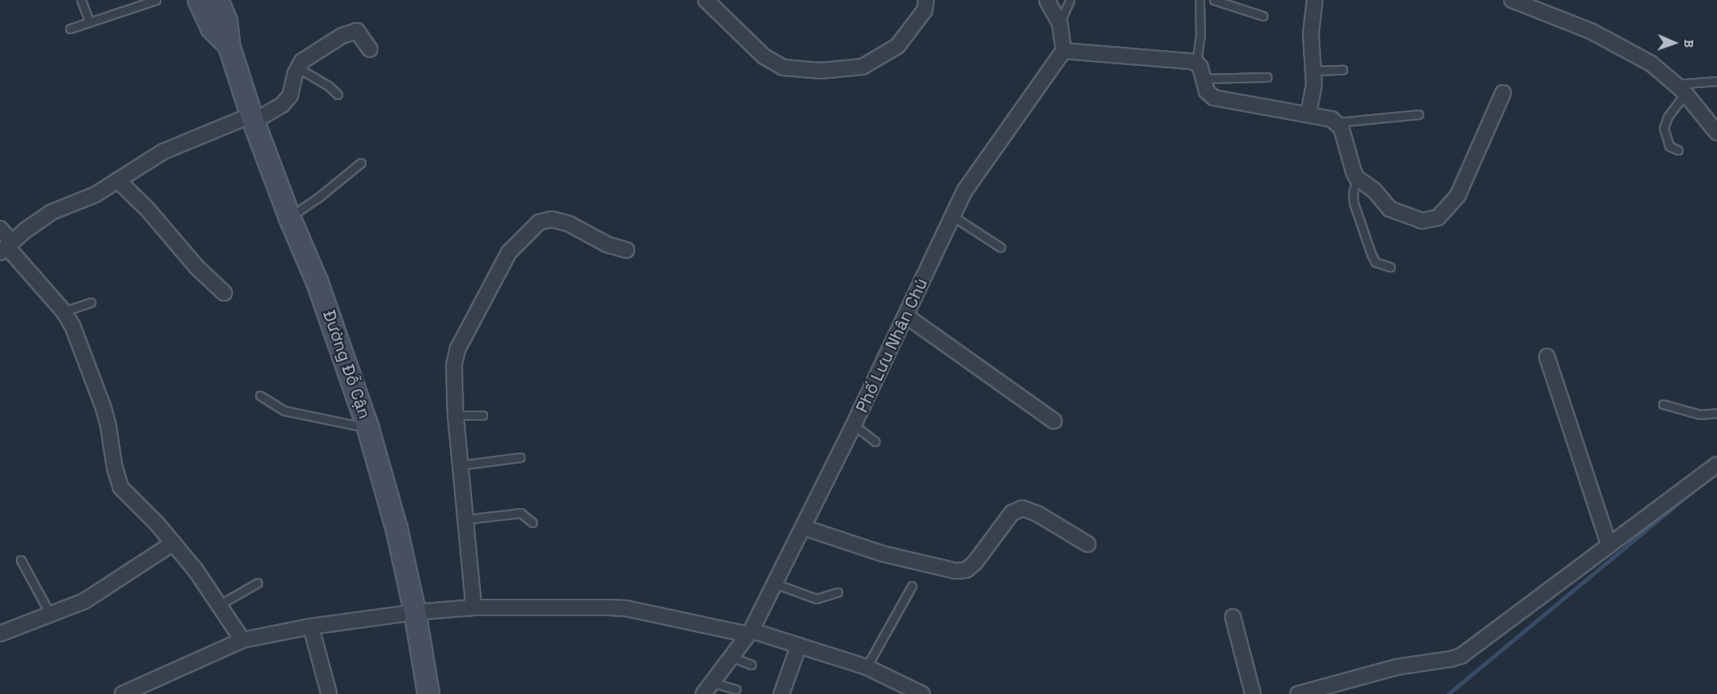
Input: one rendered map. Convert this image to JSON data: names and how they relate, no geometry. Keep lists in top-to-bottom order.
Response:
{
  "streets": {
    "main road": ["Đường Đỗ Cận"],
    "street": ["Phố Lưu Nhân Chú"]
  },
  "north": "right"
}
